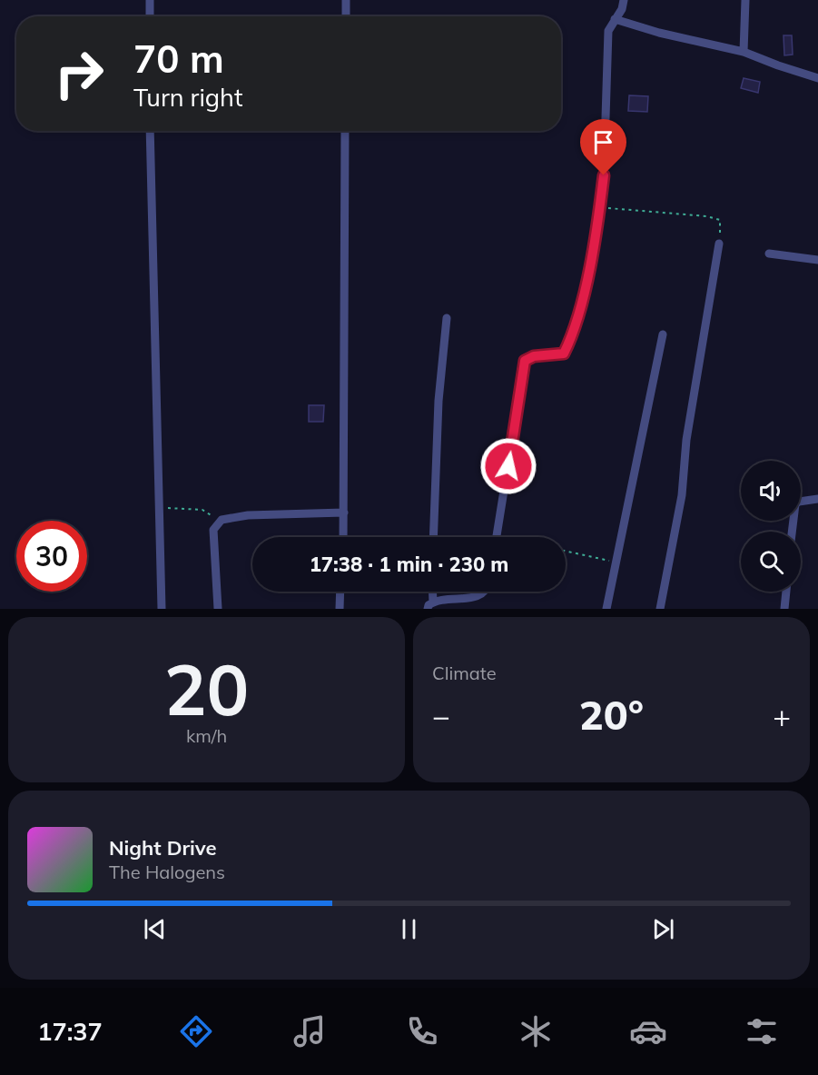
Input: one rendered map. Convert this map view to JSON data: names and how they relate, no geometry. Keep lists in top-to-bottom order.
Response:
{
  "page": {
    "turn": ["70 m", "Turn right"],
    "limit": "30",
    "trip": "17:38 · 1 min · 230 m",
    "tile": [
      ["20", "km/h"],
      "Climate"
    ],
    "heat": ["−", "20°", "+"],
    "song": ["Night Drive", "The Halogens"],
    "tabs": "17:37"
  }
}
